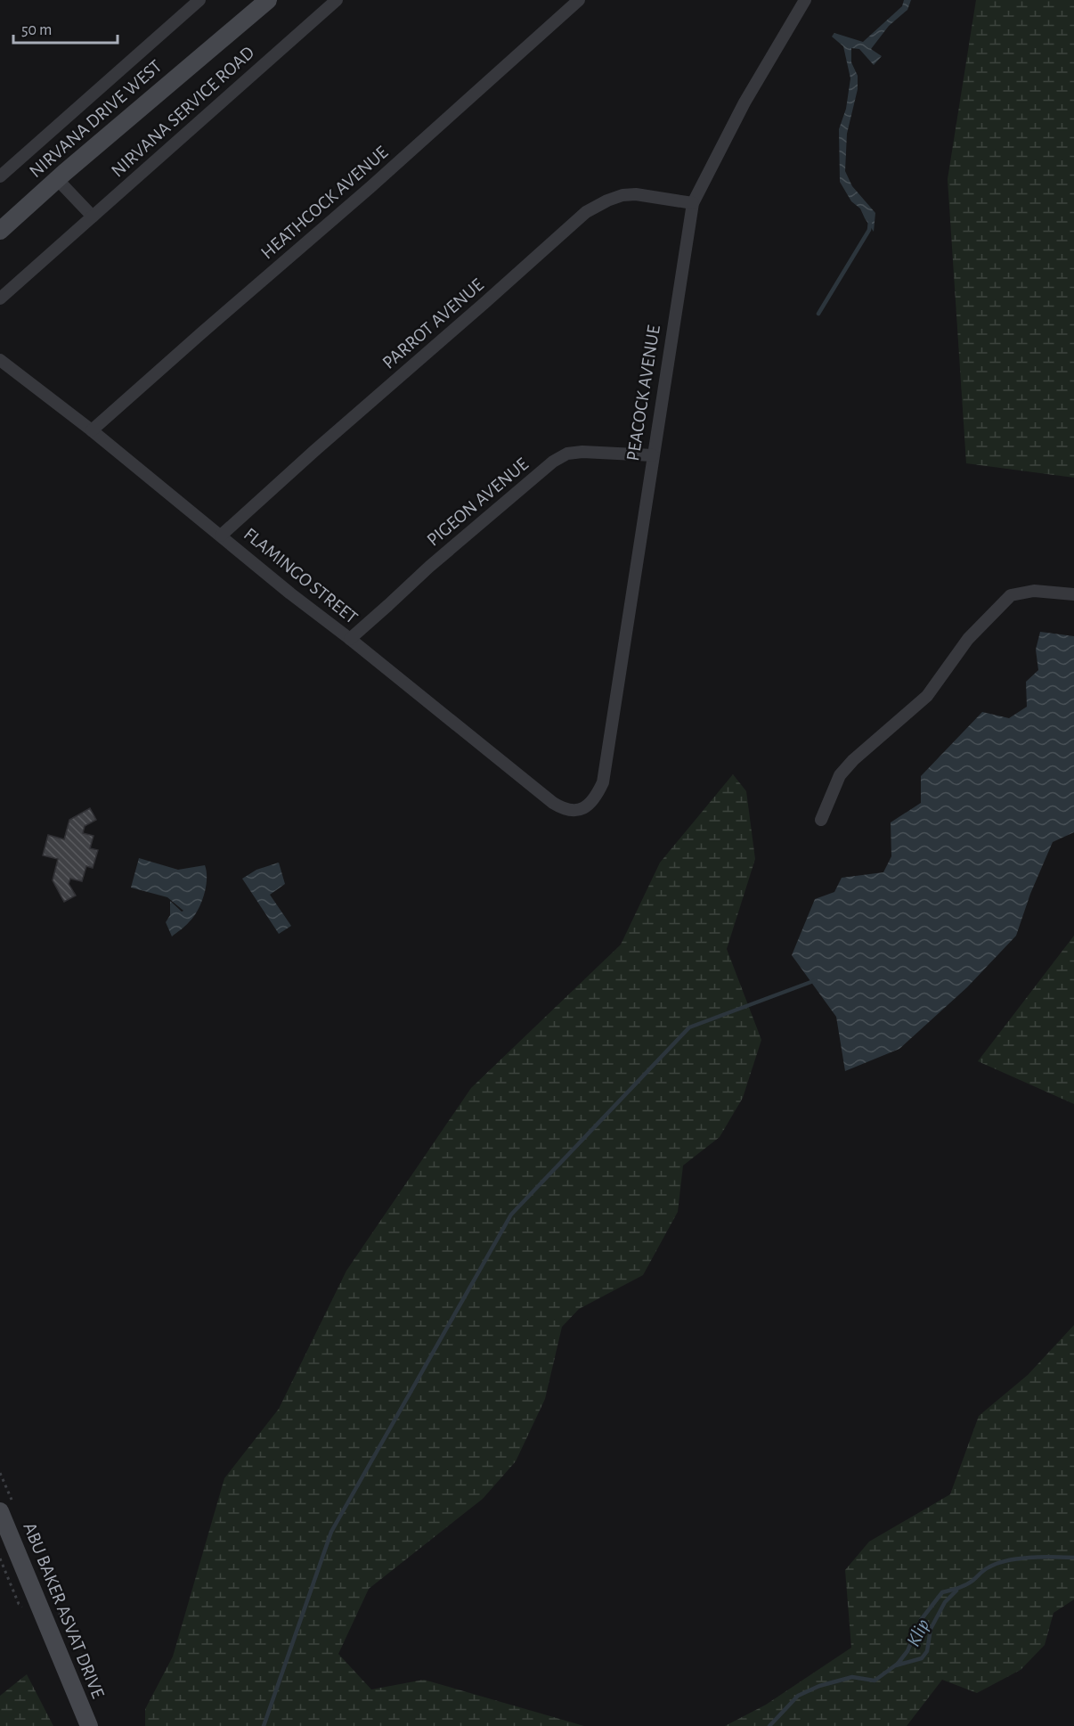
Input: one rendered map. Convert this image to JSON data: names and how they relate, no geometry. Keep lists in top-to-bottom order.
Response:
{
  "streets": {
    "main road": ["NIRVANA DRIVE WEST", "ABU BAKER ASVAT DRIVE"],
    "street": [
      "NIRVANA SERVICE ROAD",
      "HEATHCOCK AVENUE",
      "PARROT AVENUE",
      "PEACOCK AVENUE",
      "PIGEON AVENUE",
      "FLAMINGO STREET"
    ]
  },
  "crossings": [
    ["HEATHCOCK AVENUE", "FLAMINGO STREET"],
    ["PARROT AVENUE", "PEACOCK AVENUE"],
    ["PARROT AVENUE", "FLAMINGO STREET"],
    ["PEACOCK AVENUE", "PIGEON AVENUE"],
    ["PEACOCK AVENUE", "FLAMINGO STREET"],
    ["PIGEON AVENUE", "FLAMINGO STREET"]
  ],
  "water": ["Klip"],
  "scale_bar": "50 m"
}
